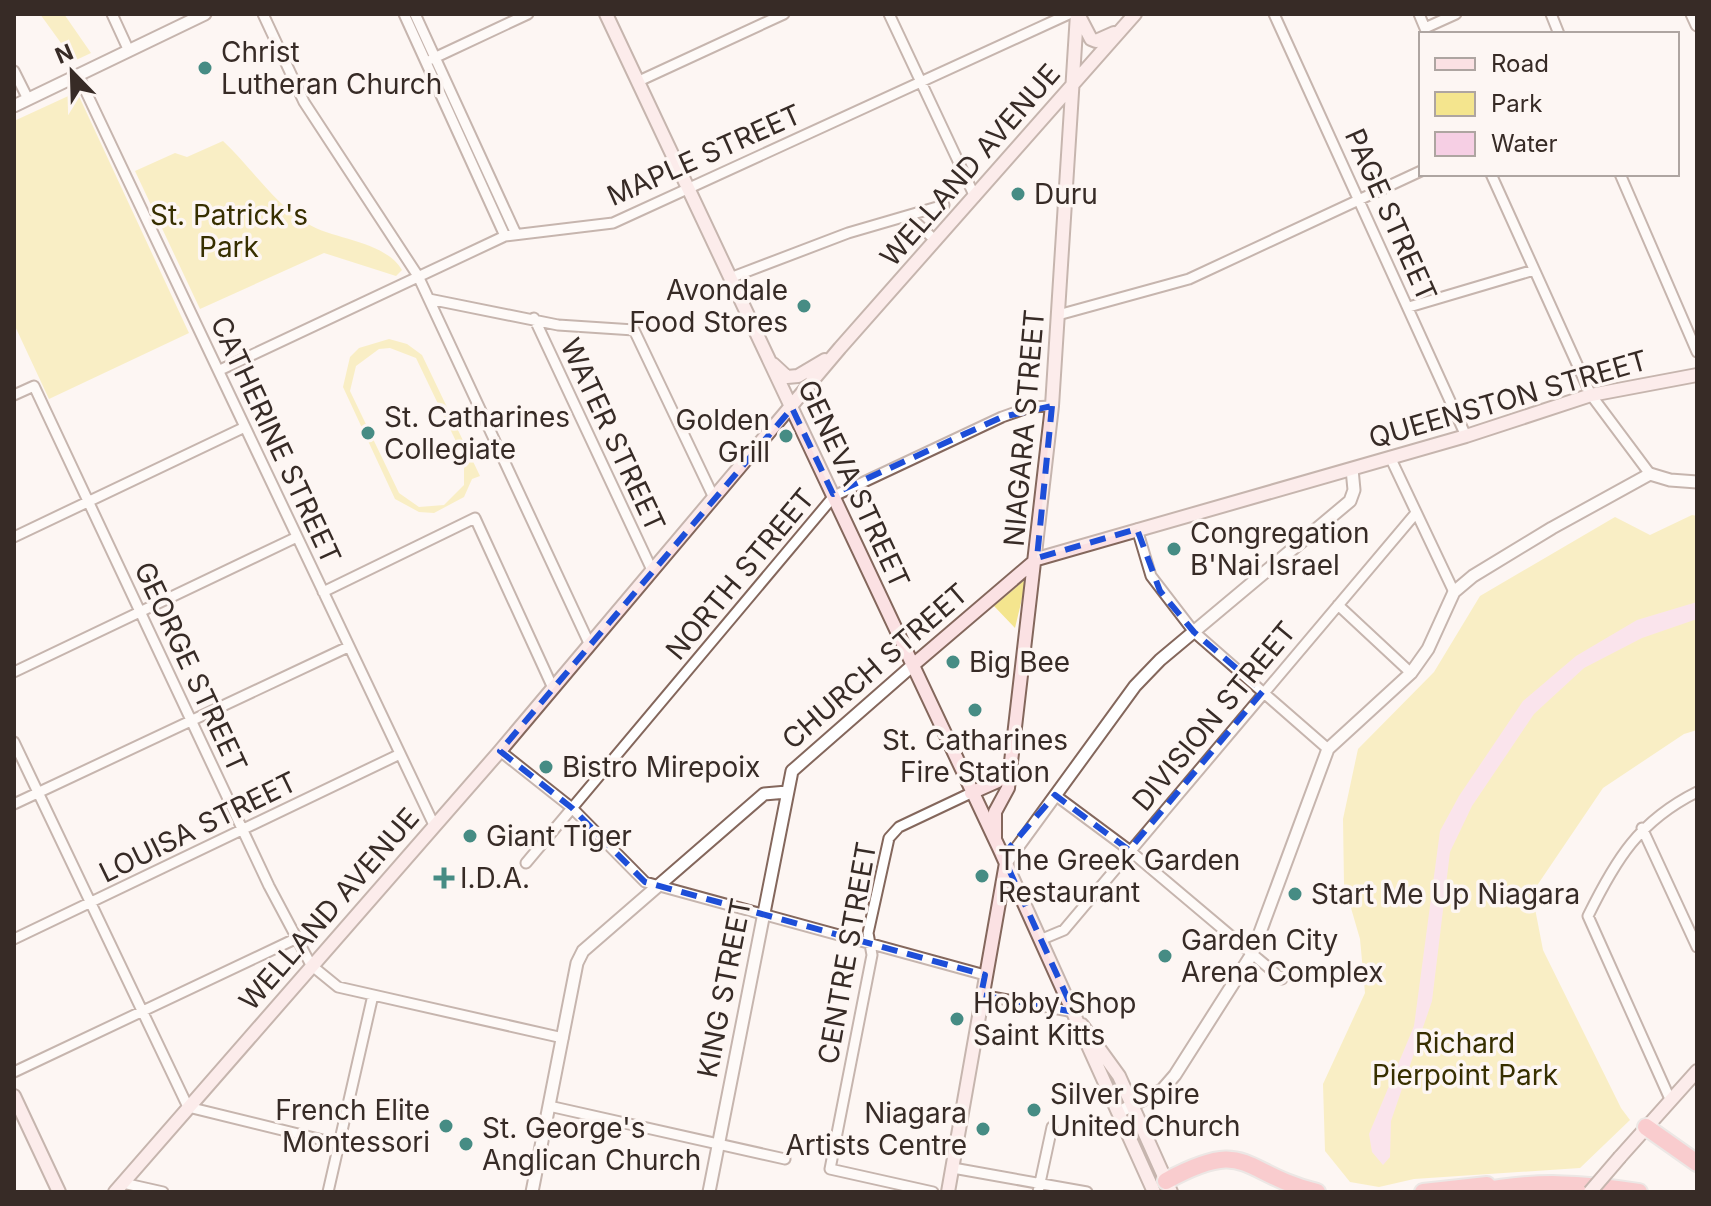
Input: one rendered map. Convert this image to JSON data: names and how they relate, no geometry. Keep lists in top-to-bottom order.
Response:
{
  "streets": {
    "main road": [
      "WELLAND AVENUE",
      "QUEENSTON STREET",
      "NIAGARA STREET",
      "GENEVA STREET",
      "CHURCH STREET"
    ],
    "street": [
      "MAPLE STREET",
      "PAGE STREET",
      "WATER STREET",
      "CATHERINE STREET",
      "NORTH STREET",
      "GEORGE STREET",
      "DIVISION STREET",
      "LOUISA STREET",
      "CENTRE STREET",
      "KING STREET"
    ]
  },
  "crossings": [
    ["MAPLE STREET", "CATHERINE STREET"],
    ["MAPLE STREET", "GENEVA STREET"],
    ["WELLAND AVENUE", "NIAGARA STREET"],
    ["WELLAND AVENUE", "WATER STREET"],
    ["WELLAND AVENUE", "CATHERINE STREET"],
    ["WELLAND AVENUE", "GENEVA STREET"],
    ["WELLAND AVENUE", "GEORGE STREET"],
    ["PAGE STREET", "QUEENSTON STREET"],
    ["QUEENSTON STREET", "GENEVA STREET"],
    ["QUEENSTON STREET", "CHURCH STREET"],
    ["NIAGARA STREET", "GENEVA STREET"],
    ["NIAGARA STREET", "NORTH STREET"],
    ["NIAGARA STREET", "CHURCH STREET"],
    ["CATHERINE STREET", "LOUISA STREET"],
    ["GENEVA STREET", "NORTH STREET"],
    ["GENEVA STREET", "CHURCH STREET"],
    ["GENEVA STREET", "DIVISION STREET"],
    ["GENEVA STREET", "CENTRE STREET"],
    ["CHURCH STREET", "KING STREET"],
    ["GEORGE STREET", "LOUISA STREET"]
  ],
  "parks": ["St. Patrick's Park", "Richard Pierpoint Park"],
  "places": {
    "other": [
      "Christ Lutheran Church",
      "Duru",
      "Avondale Food Stores",
      "St. Catharines Collegiate",
      "Golden Grill",
      "Congregation B'Nai Israel",
      "Big Bee",
      "St. Catharines Fire Station",
      "Bistro Mirepoix",
      "Giant Tiger",
      "The Greek Garden Restaurant",
      "Start Me Up Niagara",
      "Garden City Arena Complex",
      "Hobby Shop Saint Kitts",
      "Silver Spire United Church",
      "French Elite Montessori",
      "Niagara Artists Centre",
      "St. George's Anglican Church"
    ],
    "health": ["I.D.A."]
  },
  "legend": ["Road", "Park", "Water"],
  "north": "top left"
}
